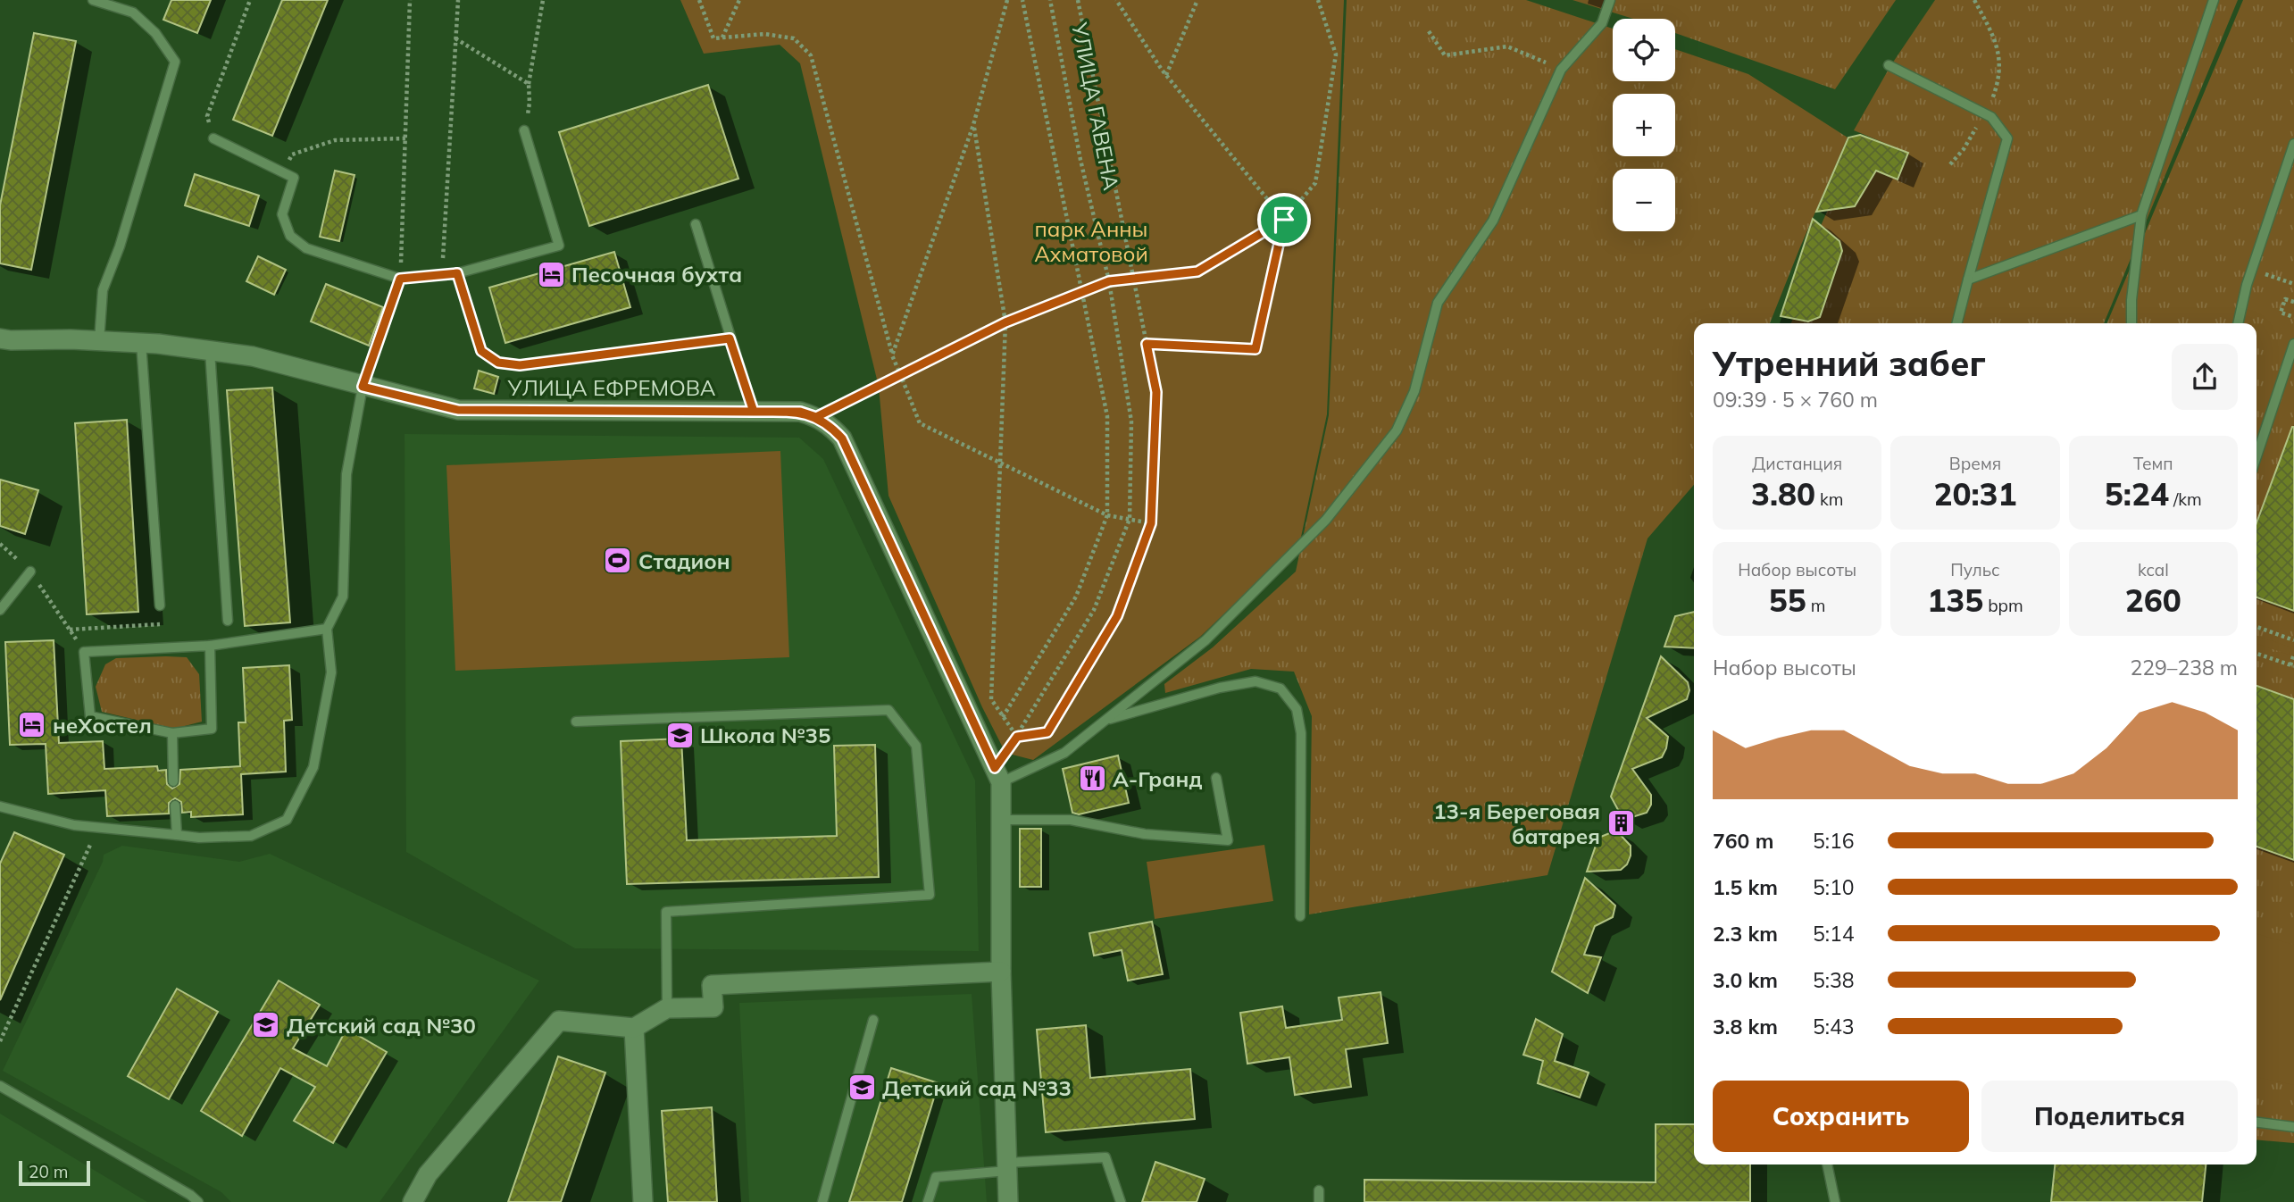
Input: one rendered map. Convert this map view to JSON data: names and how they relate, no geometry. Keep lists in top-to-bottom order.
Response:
{
  "streets": {
    "street": ["УЛИЦА ЕФРЕМОВА"],
    "path": ["УЛИЦА ГАВЕНА"]
  },
  "crossings": [
    ["УЛИЦА ГАВЕНА", "УЛИЦА ЕФРЕМОВА"]
  ],
  "parks": ["парк Анны Ахматовой"],
  "places": {
    "hotel": ["Песочная бухта", "неХостел"],
    "sports": ["Стадион"],
    "school or university": ["Школа №35", "Детский сад №30", "Детский сад №33"],
    "restaurant": ["А-Гранд"],
    "building": ["13-я Береговая батарея"]
  },
  "scale_bar": "20 m",
  "page": {
    "map_buttons": ["+", "−"],
    "heading": ["Утренний забег", "09:39 · 5 × 760 m"],
    "stats": [
      ["Дистанция", "3.80 km"],
      ["Время", "20:31"],
      ["Темп", "5:24 /km"],
      ["Набор высоты", "55 m"],
      ["Пульс", "135 bpm"],
      ["kcal", "260"]
    ],
    "chart": ["Набор высоты", "229–238 m"],
    "list": [
      {
        "name": "760 m",
        "note": "5:16"
      },
      {
        "name": "1.5 km",
        "note": "5:10"
      },
      {
        "name": "2.3 km",
        "note": "5:14"
      },
      {
        "name": "3.0 km",
        "note": "5:38"
      },
      {
        "name": "3.8 km",
        "note": "5:43"
      }
    ],
    "buttons": ["Сохранить", "Поделиться"],
    "scale": "20 m"
  }
}
